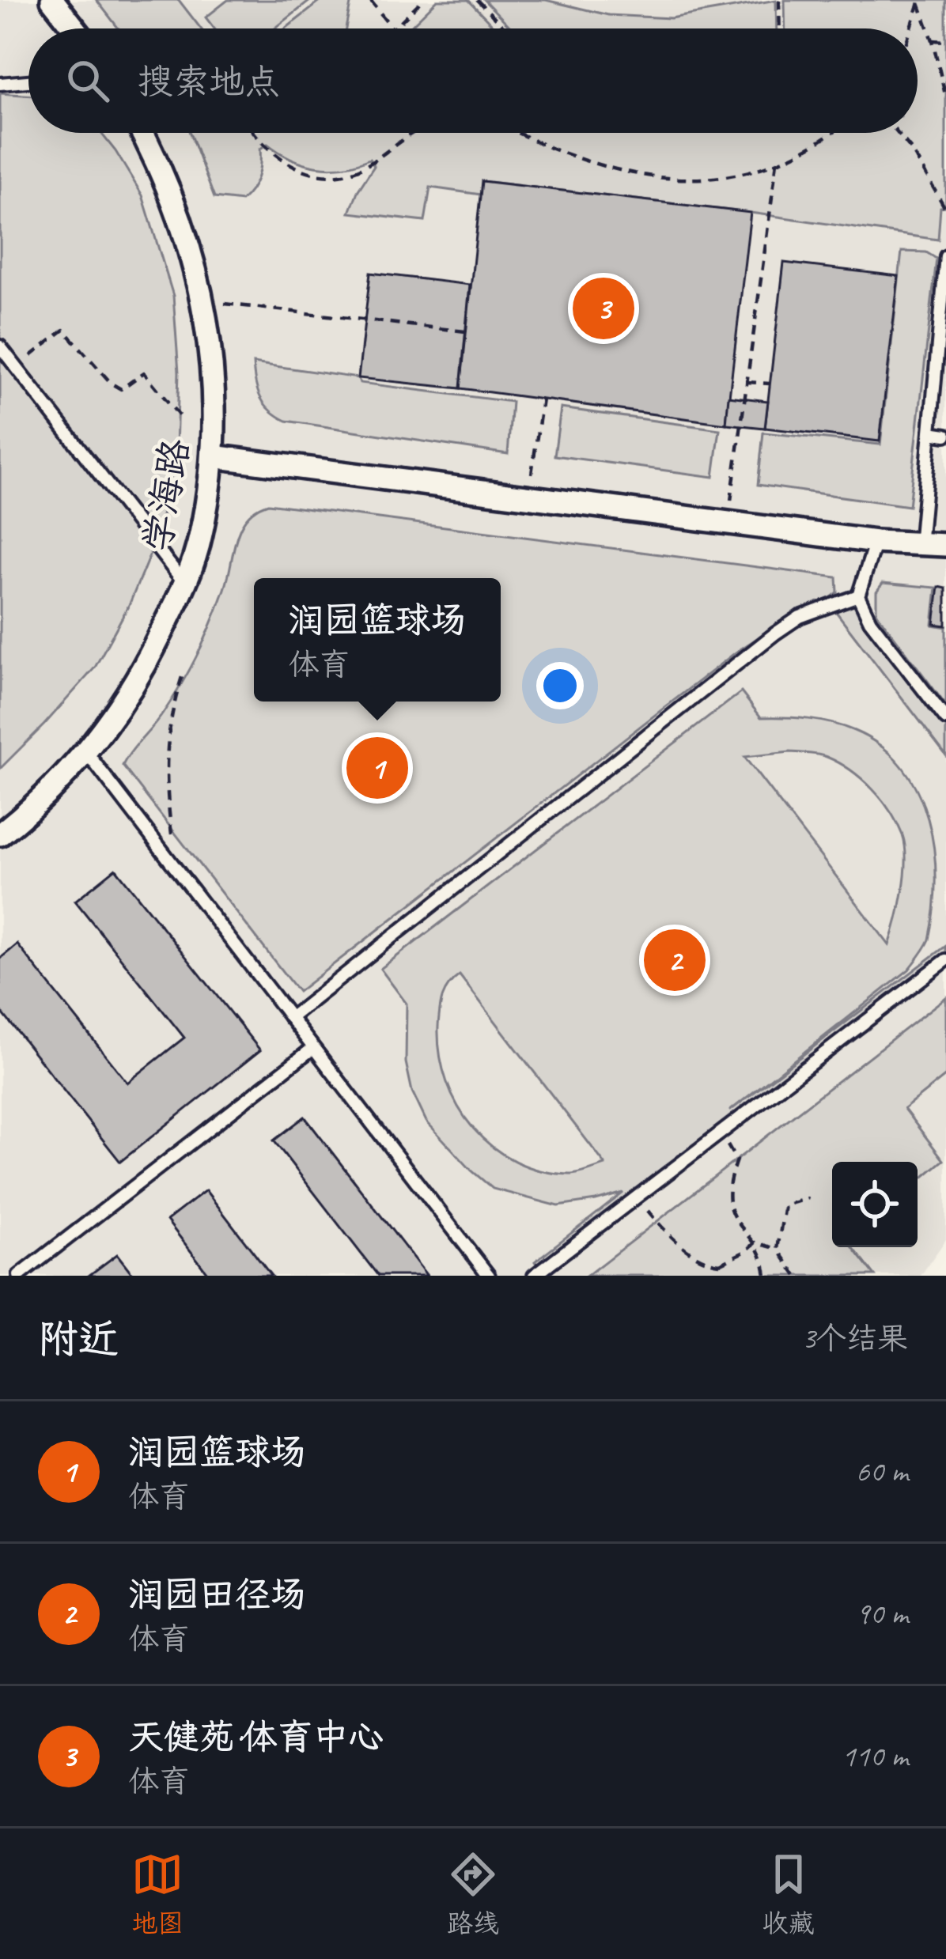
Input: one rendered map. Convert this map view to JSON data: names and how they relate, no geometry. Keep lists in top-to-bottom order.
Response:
{
  "streets": {
    "street": ["学海路"]
  },
  "page": {
    "search": "搜索地点",
    "pins": ["3", "1", "2"],
    "popup": ["润园篮球场", "体育"],
    "heading": ["附近", "3个结果"],
    "list": [
      {
        "mark": "1",
        "name": "润园篮球场",
        "note": "体育",
        "value": "60 m"
      },
      {
        "mark": "2",
        "name": "润园田径场",
        "note": "体育",
        "value": "90 m"
      },
      {
        "mark": "3",
        "name": "天健苑·体育中心",
        "note": "体育",
        "value": "110 m"
      }
    ],
    "nav": ["地图", "路线", "收藏"]
  }
}
